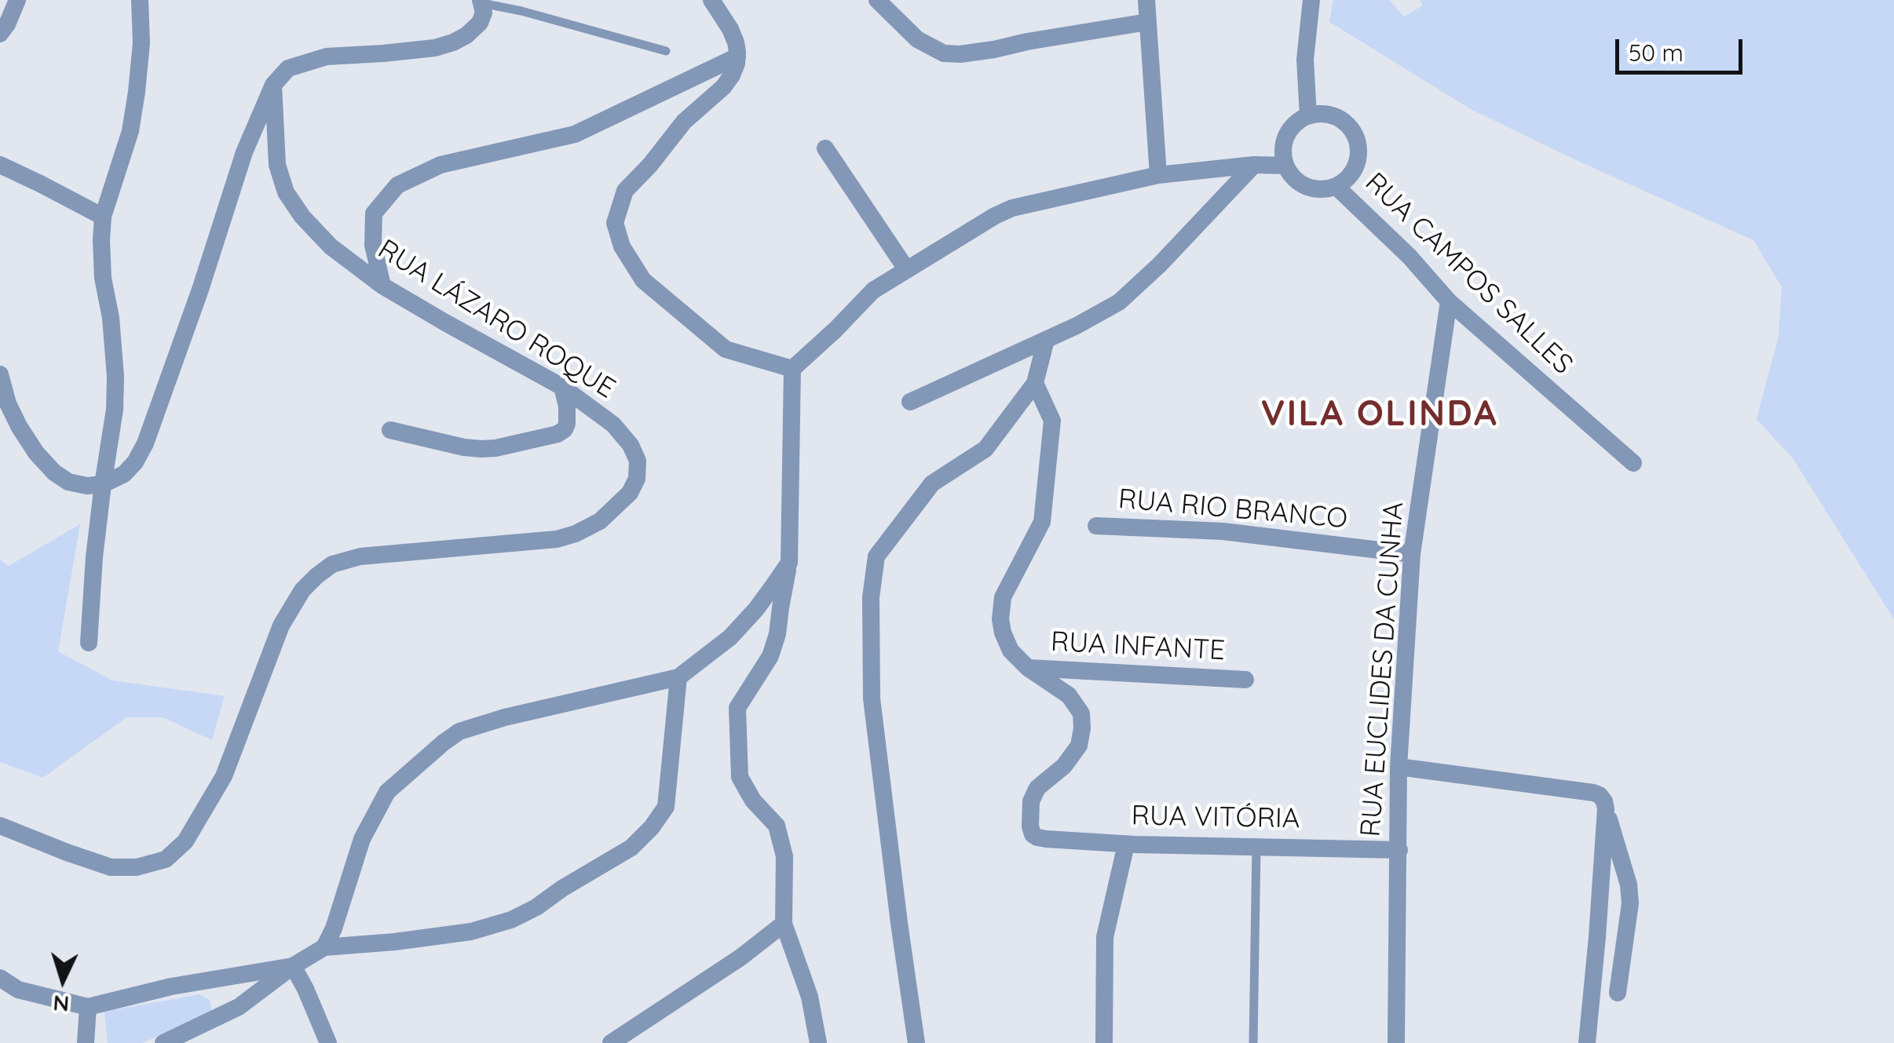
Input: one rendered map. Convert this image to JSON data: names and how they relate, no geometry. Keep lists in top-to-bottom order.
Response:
{
  "streets": {
    "street": [
      "RUA CAMPOS SALLES",
      "RUA LÁZARO ROQUE",
      "RUA RIO BRANCO",
      "RUA INFANTE",
      "RUA EUCLIDES DA CUNHA",
      "RUA VITÓRIA"
    ]
  },
  "crossings": [
    ["RUA CAMPOS SALLES", "RUA EUCLIDES DA CUNHA"],
    ["RUA RIO BRANCO", "RUA EUCLIDES DA CUNHA"],
    ["RUA INFANTE", "RUA VITÓRIA"],
    ["RUA EUCLIDES DA CUNHA", "RUA VITÓRIA"]
  ],
  "districts": ["VILA OLINDA"],
  "scale_bar": "50 m",
  "north": "bottom"
}
